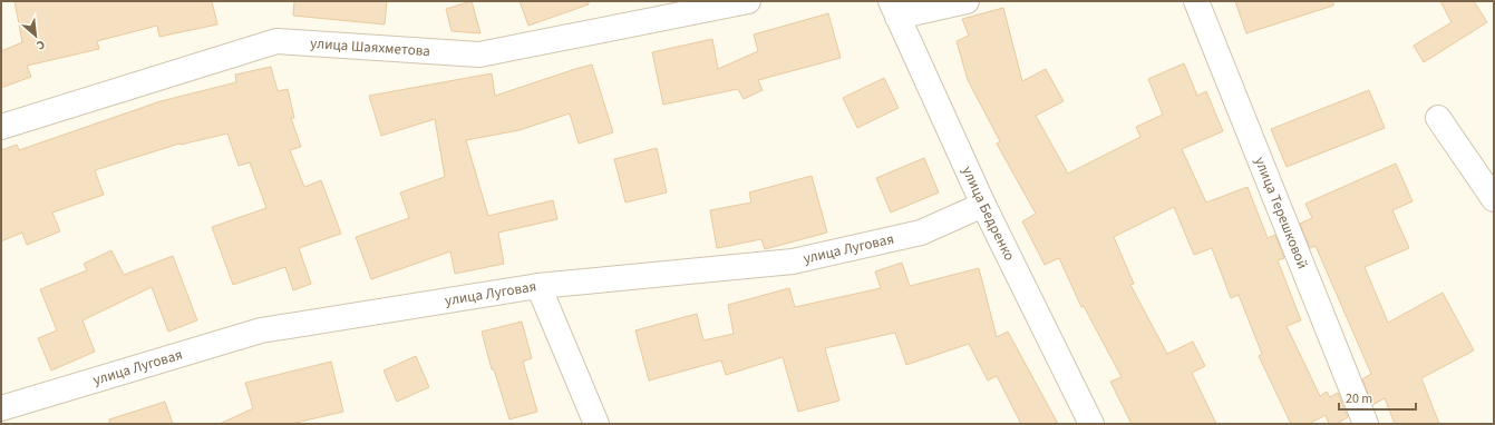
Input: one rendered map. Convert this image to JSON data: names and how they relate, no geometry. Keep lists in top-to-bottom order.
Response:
{
  "streets": {
    "street": [
      "улица Шаяхметова",
      "улица Терешковой",
      "улица Бедренко",
      "улица Луговая"
    ]
  },
  "crossings": [
    ["улица Бедренко", "улица Луговая"]
  ],
  "scale_bar": "20 m",
  "north": "bottom right"
}
